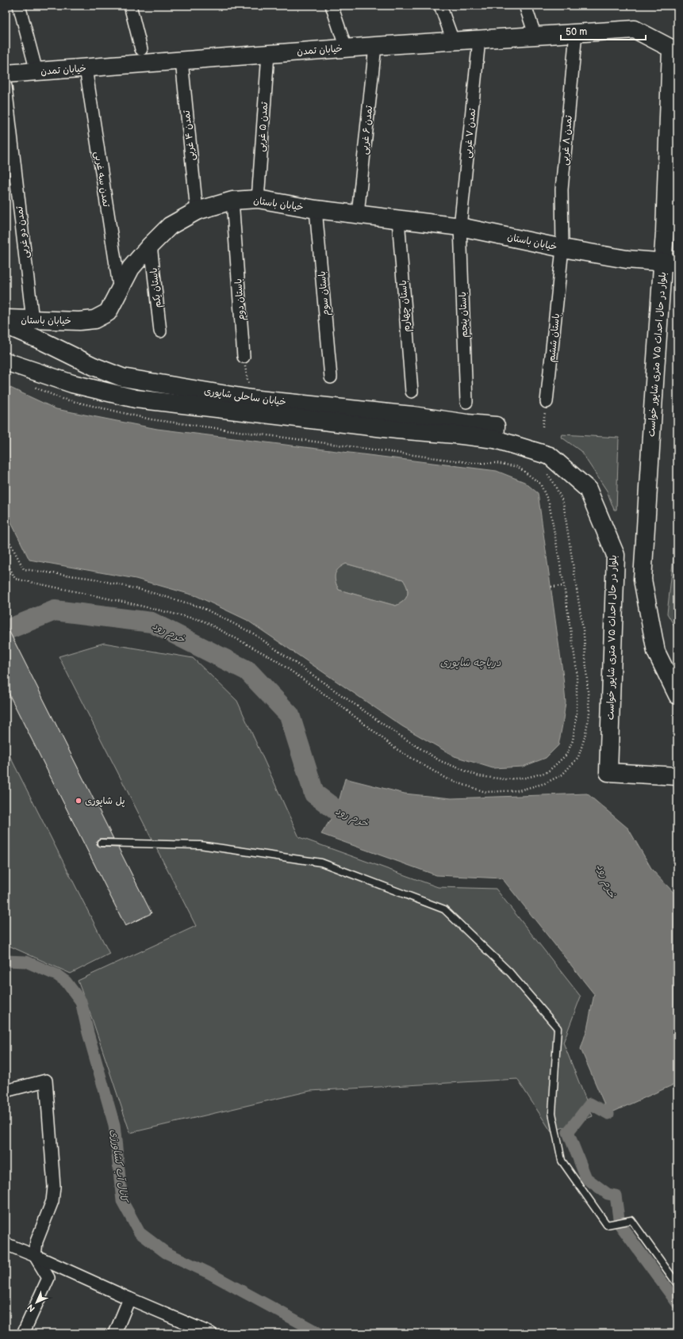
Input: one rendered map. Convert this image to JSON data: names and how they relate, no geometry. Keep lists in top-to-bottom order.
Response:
{
  "streets": {
    "street": [
      "خیابان تمدن",
      "تمدن ۵ غربی",
      "تمدن ۶ غربی",
      "تمدن ۷ غربی",
      "تمدن ۴ غربی",
      "تمدن ۸ غربی",
      "تمدن سه غربی",
      "خیابان باستان",
      "تمدن دو غربی",
      "باستان یکم",
      "باستان سوم",
      "باستان دوم",
      "باستان چهارم",
      "باستان پنجم",
      "باستان ششم",
      "بلوار در حال احداث ۷۵ متری شاپور خواست",
      "خیابان ساحلی شاپوری"
    ]
  },
  "crossings": [
    ["خیابان تمدن", "تمدن ۵ غربی"],
    ["خیابان تمدن", "تمدن ۶ غربی"],
    ["خیابان تمدن", "تمدن ۷ غربی"],
    ["خیابان تمدن", "تمدن ۴ غربی"],
    ["خیابان تمدن", "تمدن ۸ غربی"],
    ["خیابان تمدن", "تمدن سه غربی"],
    ["خیابان تمدن", "بلوار در حال احداث ۷۵ متری شاپور خواست"],
    ["تمدن ۵ غربی", "خیابان باستان"],
    ["تمدن ۶ غربی", "خیابان باستان"],
    ["تمدن ۷ غربی", "خیابان باستان"],
    ["تمدن ۷ غربی", "باستان پنجم"],
    ["تمدن ۴ غربی", "خیابان باستان"],
    ["تمدن ۸ غربی", "خیابان باستان"],
    ["تمدن ۸ غربی", "باستان ششم"],
    ["تمدن سه غربی", "خیابان باستان"],
    ["خیابان باستان", "تمدن دو غربی"],
    ["خیابان باستان", "باستان یکم"],
    ["خیابان باستان", "باستان سوم"],
    ["خیابان باستان", "باستان دوم"],
    ["خیابان باستان", "باستان چهارم"],
    ["خیابان باستان", "باستان پنجم"],
    ["خیابان باستان", "باستان ششم"],
    ["خیابان باستان", "بلوار در حال احداث ۷۵ متری شاپور خواست"],
    ["بلوار در حال احداث ۷۵ متری شاپور خواست", "خیابان ساحلی شاپوری"]
  ],
  "water": ["خرم رود", "دریاچه شاپوری", "کانال آب کشاورزی"],
  "places": ["پل شاپوری"],
  "scale_bar": "50 m",
  "north": "bottom left"
}
